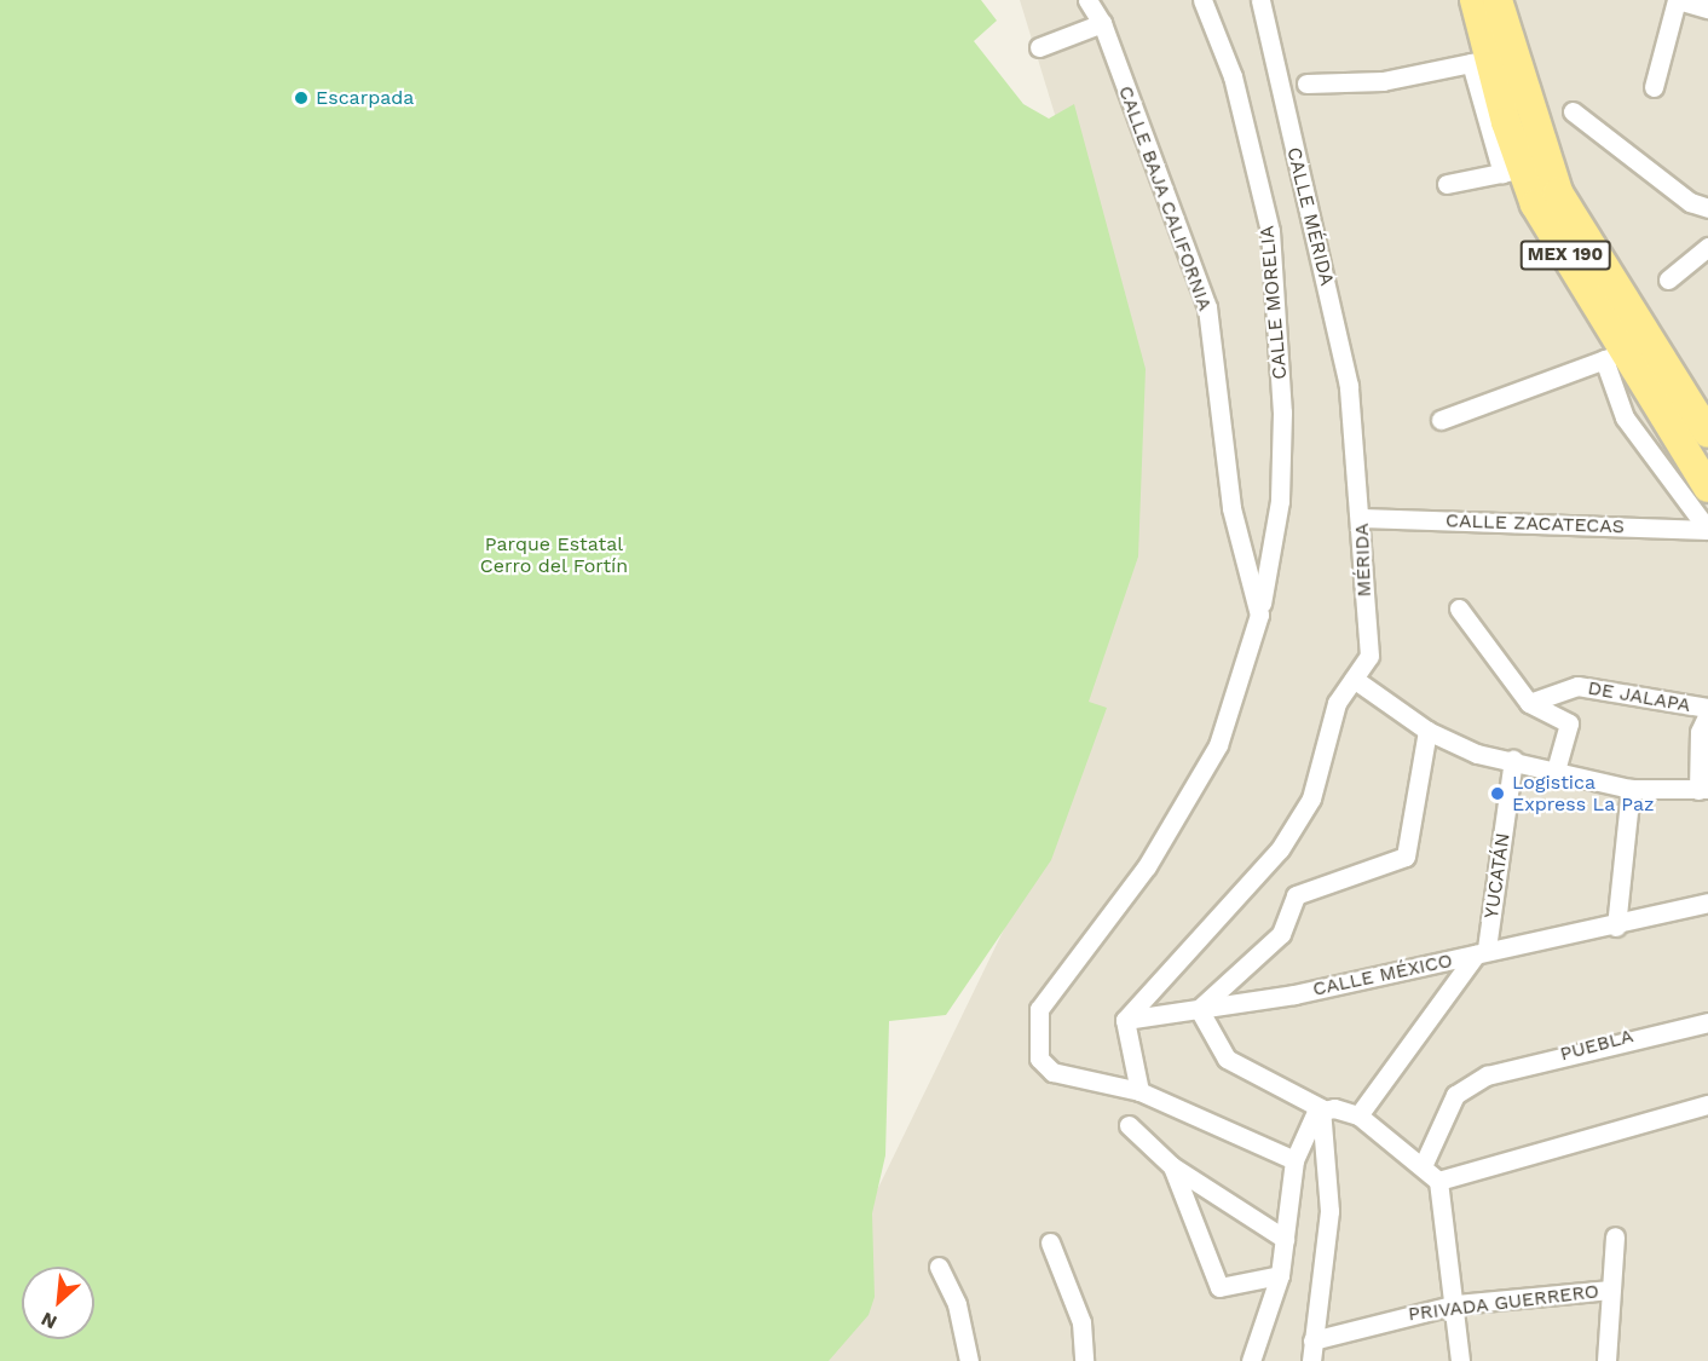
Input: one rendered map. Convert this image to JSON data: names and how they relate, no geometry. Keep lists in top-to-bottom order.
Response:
{
  "streets": {
    "main road": ["MEX 190"],
    "street": [
      "CALLE BAJA CALIFORNIA",
      "CALLE MÉRIDA",
      "CALLE MORELIA",
      "CALLE ZACATECAS",
      "MÉRIDA",
      "DE JALAPA",
      "YUCATÁN",
      "CALLE MÉXICO",
      "PUEBLA",
      "PRIVADA GUERRERO"
    ]
  },
  "crossings": [
    ["CALLE BAJA CALIFORNIA", "CALLE MORELIA"],
    ["CALLE MÉRIDA", "MÉRIDA"],
    ["CALLE ZACATECAS", "MÉRIDA"],
    ["MÉRIDA", "CALLE MÉXICO"],
    ["YUCATÁN", "CALLE MÉXICO"]
  ],
  "parks": ["Parque Estatal Cerro del Fortín"],
  "places": ["Escarpada", "Logistica Express La Paz"],
  "north": "bottom left"
}
